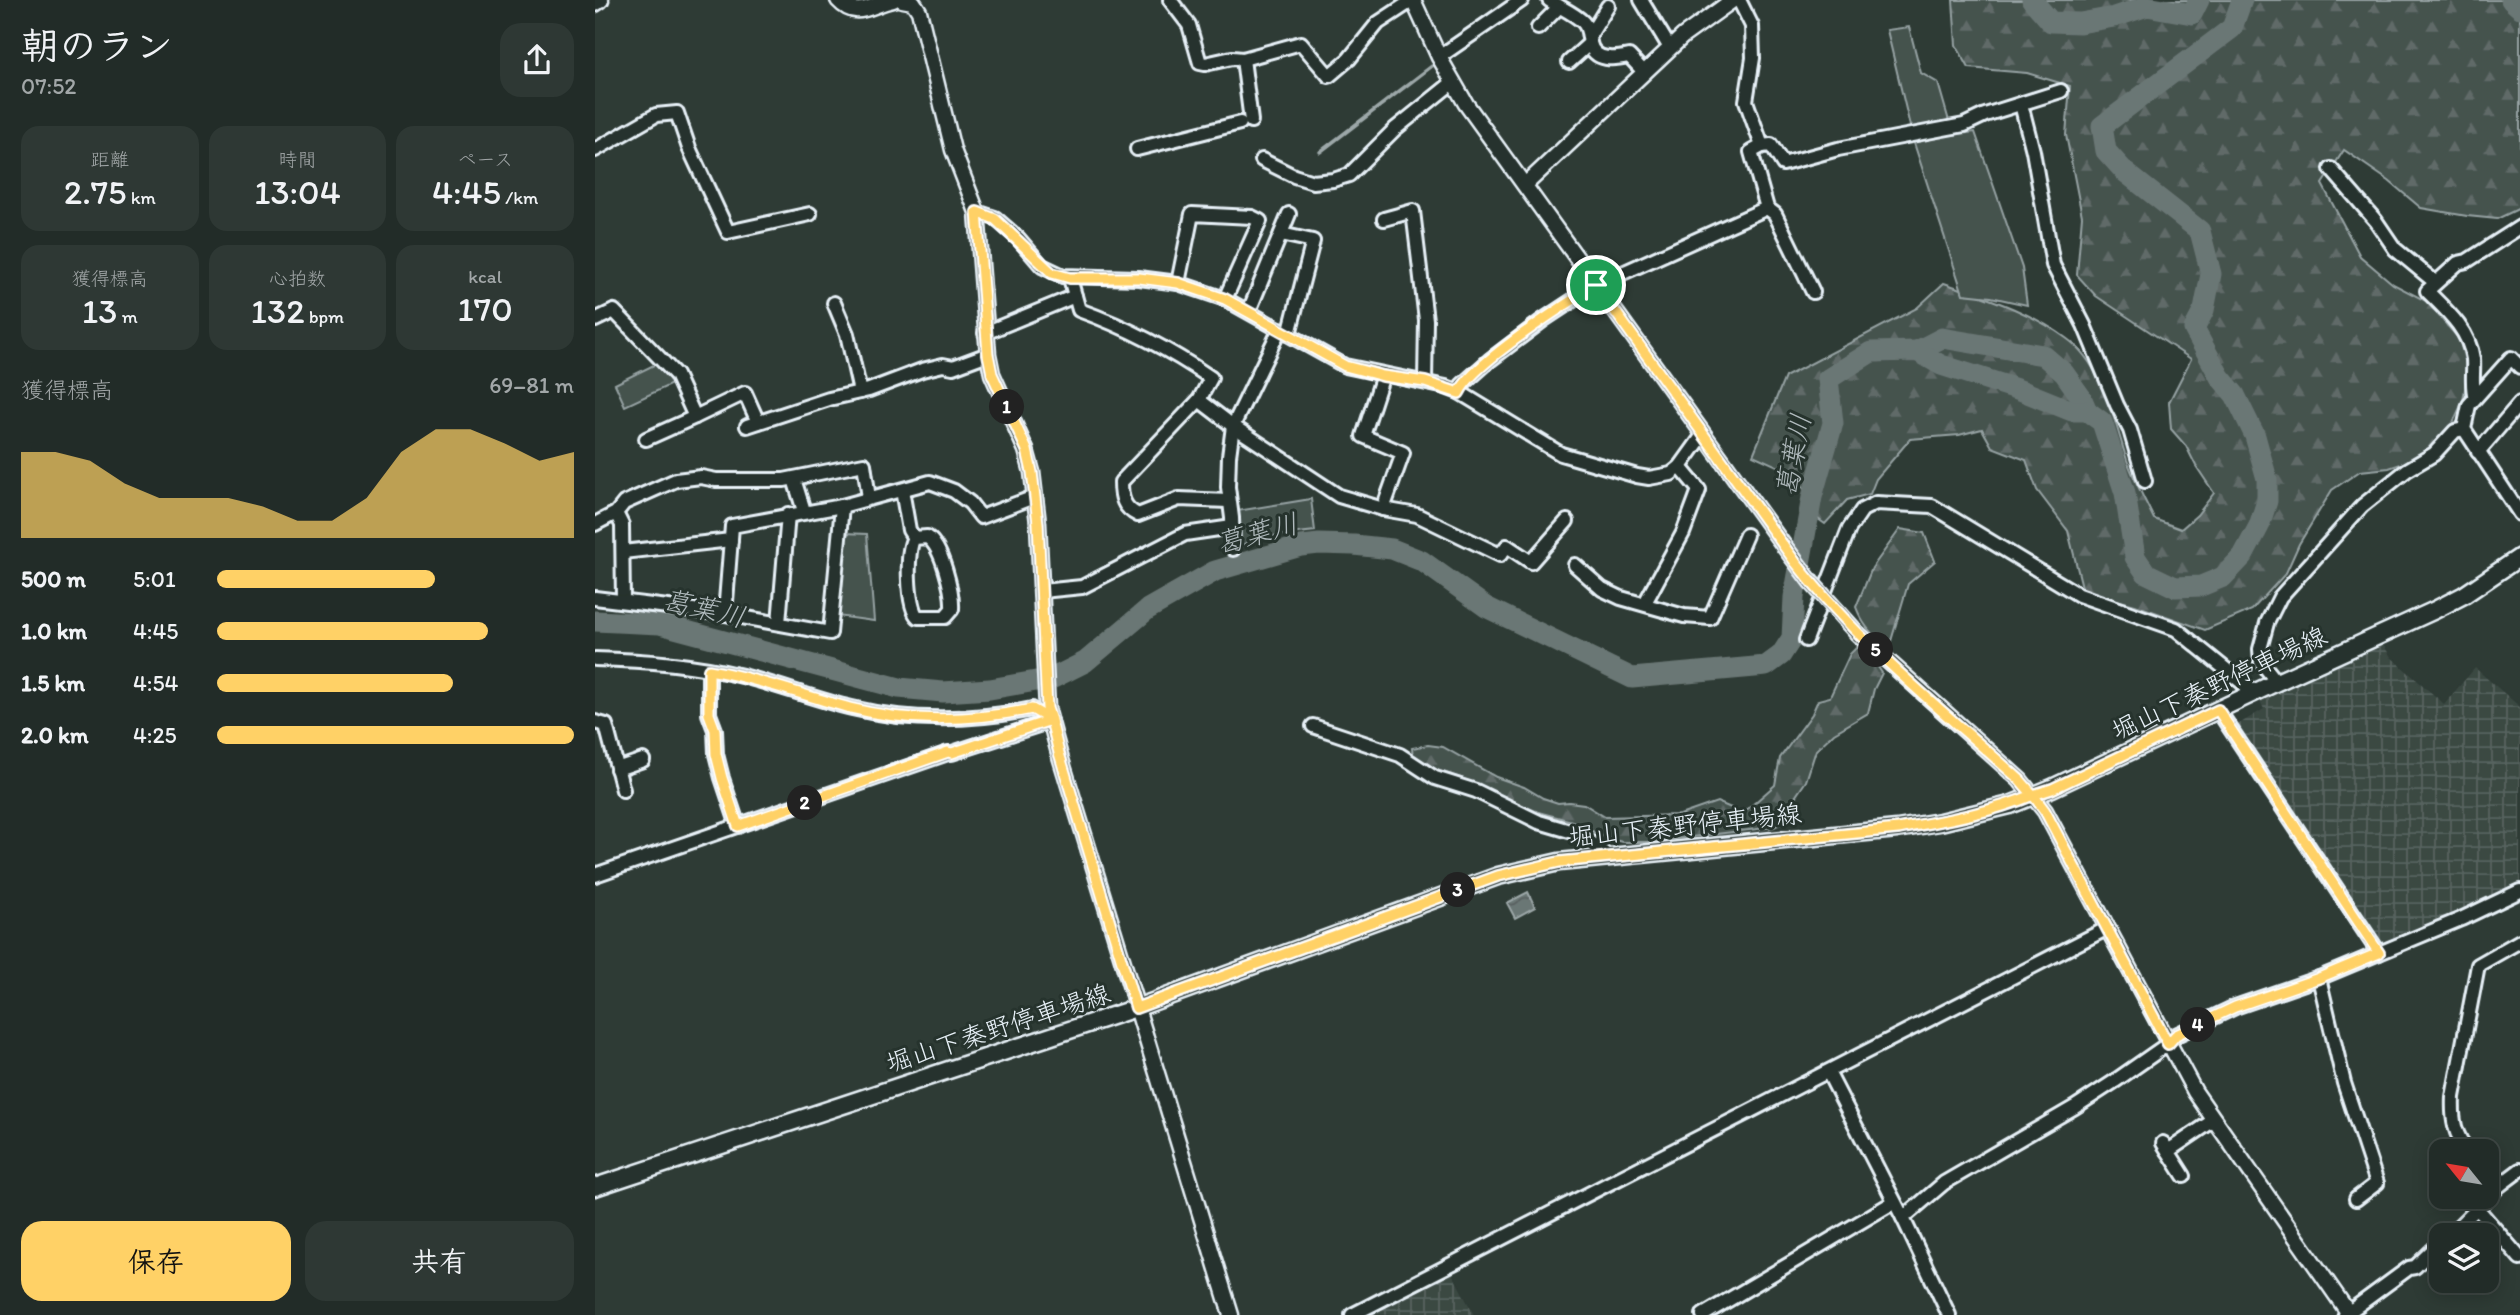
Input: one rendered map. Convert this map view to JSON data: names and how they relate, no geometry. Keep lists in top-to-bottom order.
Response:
{
  "streets": {
    "main road": ["堀山下秦野停車場線"]
  },
  "water": ["葛葉川"],
  "north": "top left",
  "page": {
    "heading": ["朝のラン", "07:52"],
    "stats": [
      ["距離", "2.75 km"],
      ["時間", "13:04"],
      ["ペース", "4:45 /km"],
      ["獲得標高", "13 m"],
      ["心拍数", "132 bpm"],
      ["kcal", "170"]
    ],
    "chart": ["獲得標高", "69–81 m"],
    "pins": [
      "1",
      "5",
      "2",
      "3",
      "4"
    ],
    "list": [
      {
        "name": "500 m",
        "note": "5:01"
      },
      {
        "name": "1.0 km",
        "note": "4:45"
      },
      {
        "name": "1.5 km",
        "note": "4:54"
      },
      {
        "name": "2.0 km",
        "note": "4:25"
      }
    ],
    "buttons": ["保存", "共有"]
  }
}
